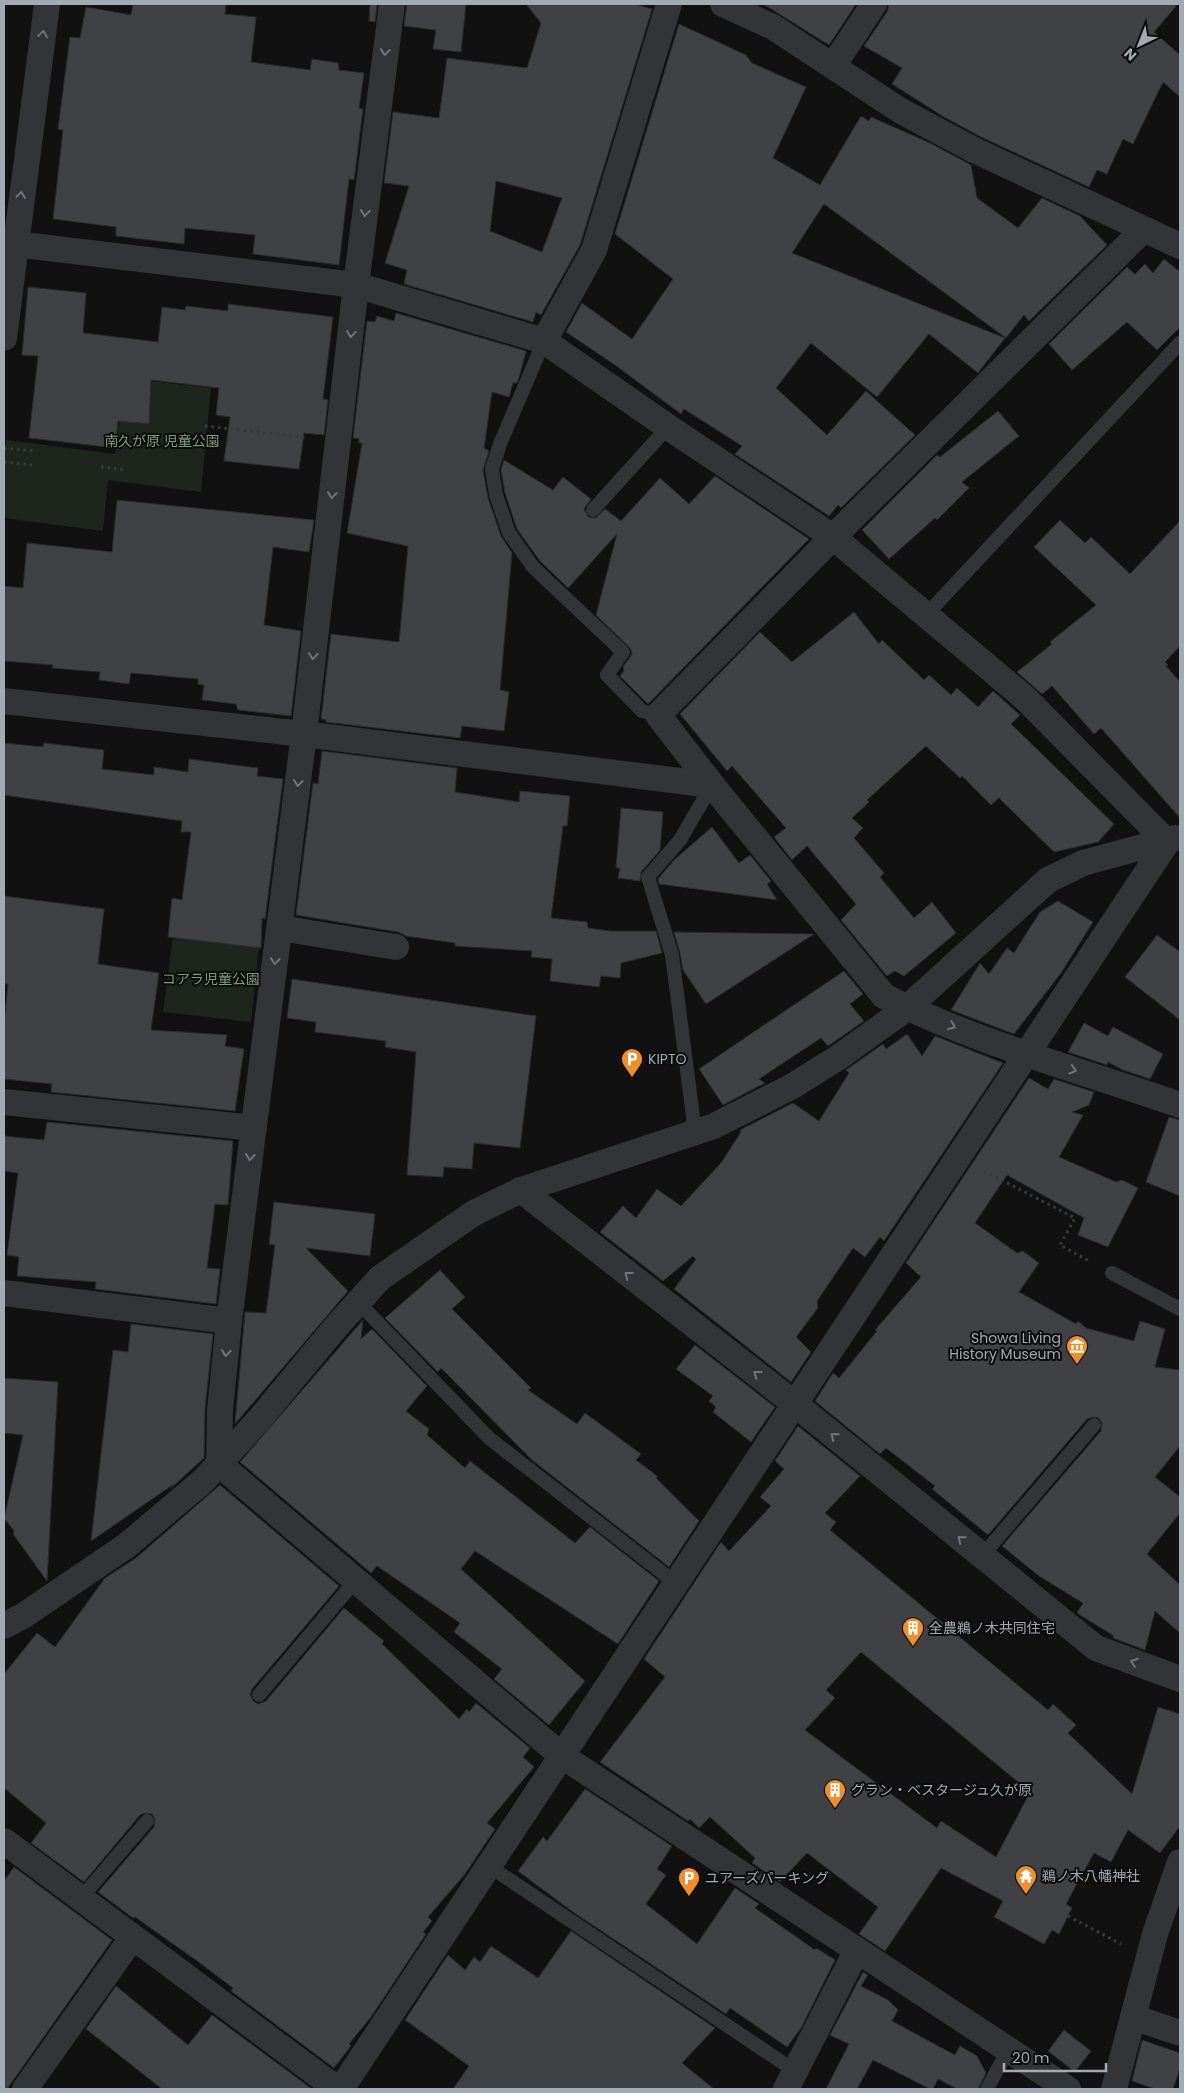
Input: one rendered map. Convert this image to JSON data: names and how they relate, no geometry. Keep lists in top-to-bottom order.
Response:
{
  "parks": ["南久が原 児童公園", "コアラ児童公園"],
  "places": {
    "parking": ["KIPTO", "ユアーズパーキング"],
    "museum": ["Showa Living History Museum"],
    "building": ["全農鵜ノ木共同住宅", "グラン・ベスタージュ久が原"],
    "temple": ["鵜ノ木八幡神社"]
  },
  "scale_bar": "20 m",
  "north": "bottom left"
}
